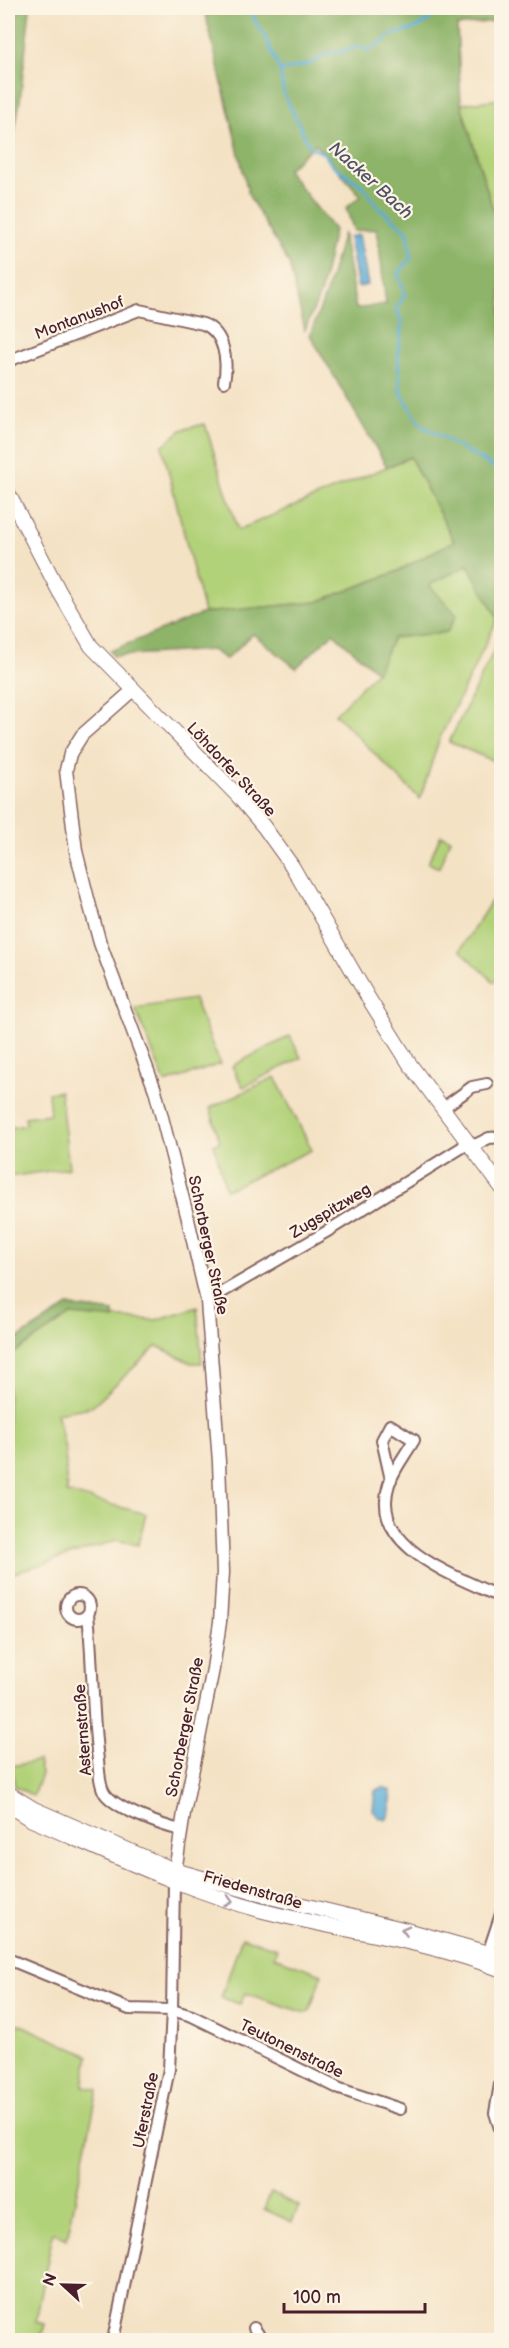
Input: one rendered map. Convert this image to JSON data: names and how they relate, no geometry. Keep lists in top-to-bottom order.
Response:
{
  "streets": {
    "main road": ["Löhdorfer Straße", "Friedenstraße"],
    "street": [
      "Montanushof",
      "Zugspitzweg",
      "Schorberger Straße",
      "Asternstraße",
      "Teutonenstraße",
      "Uferstraße"
    ]
  },
  "crossings": [
    ["Löhdorfer Straße", "Zugspitzweg"],
    ["Löhdorfer Straße", "Schorberger Straße"],
    ["Zugspitzweg", "Schorberger Straße"],
    ["Schorberger Straße", "Asternstraße"],
    ["Schorberger Straße", "Friedenstraße"],
    ["Schorberger Straße", "Uferstraße"],
    ["Friedenstraße", "Uferstraße"],
    ["Teutonenstraße", "Uferstraße"]
  ],
  "water": ["Nacker Bach"],
  "scale_bar": "100 m",
  "north": "left"
}
